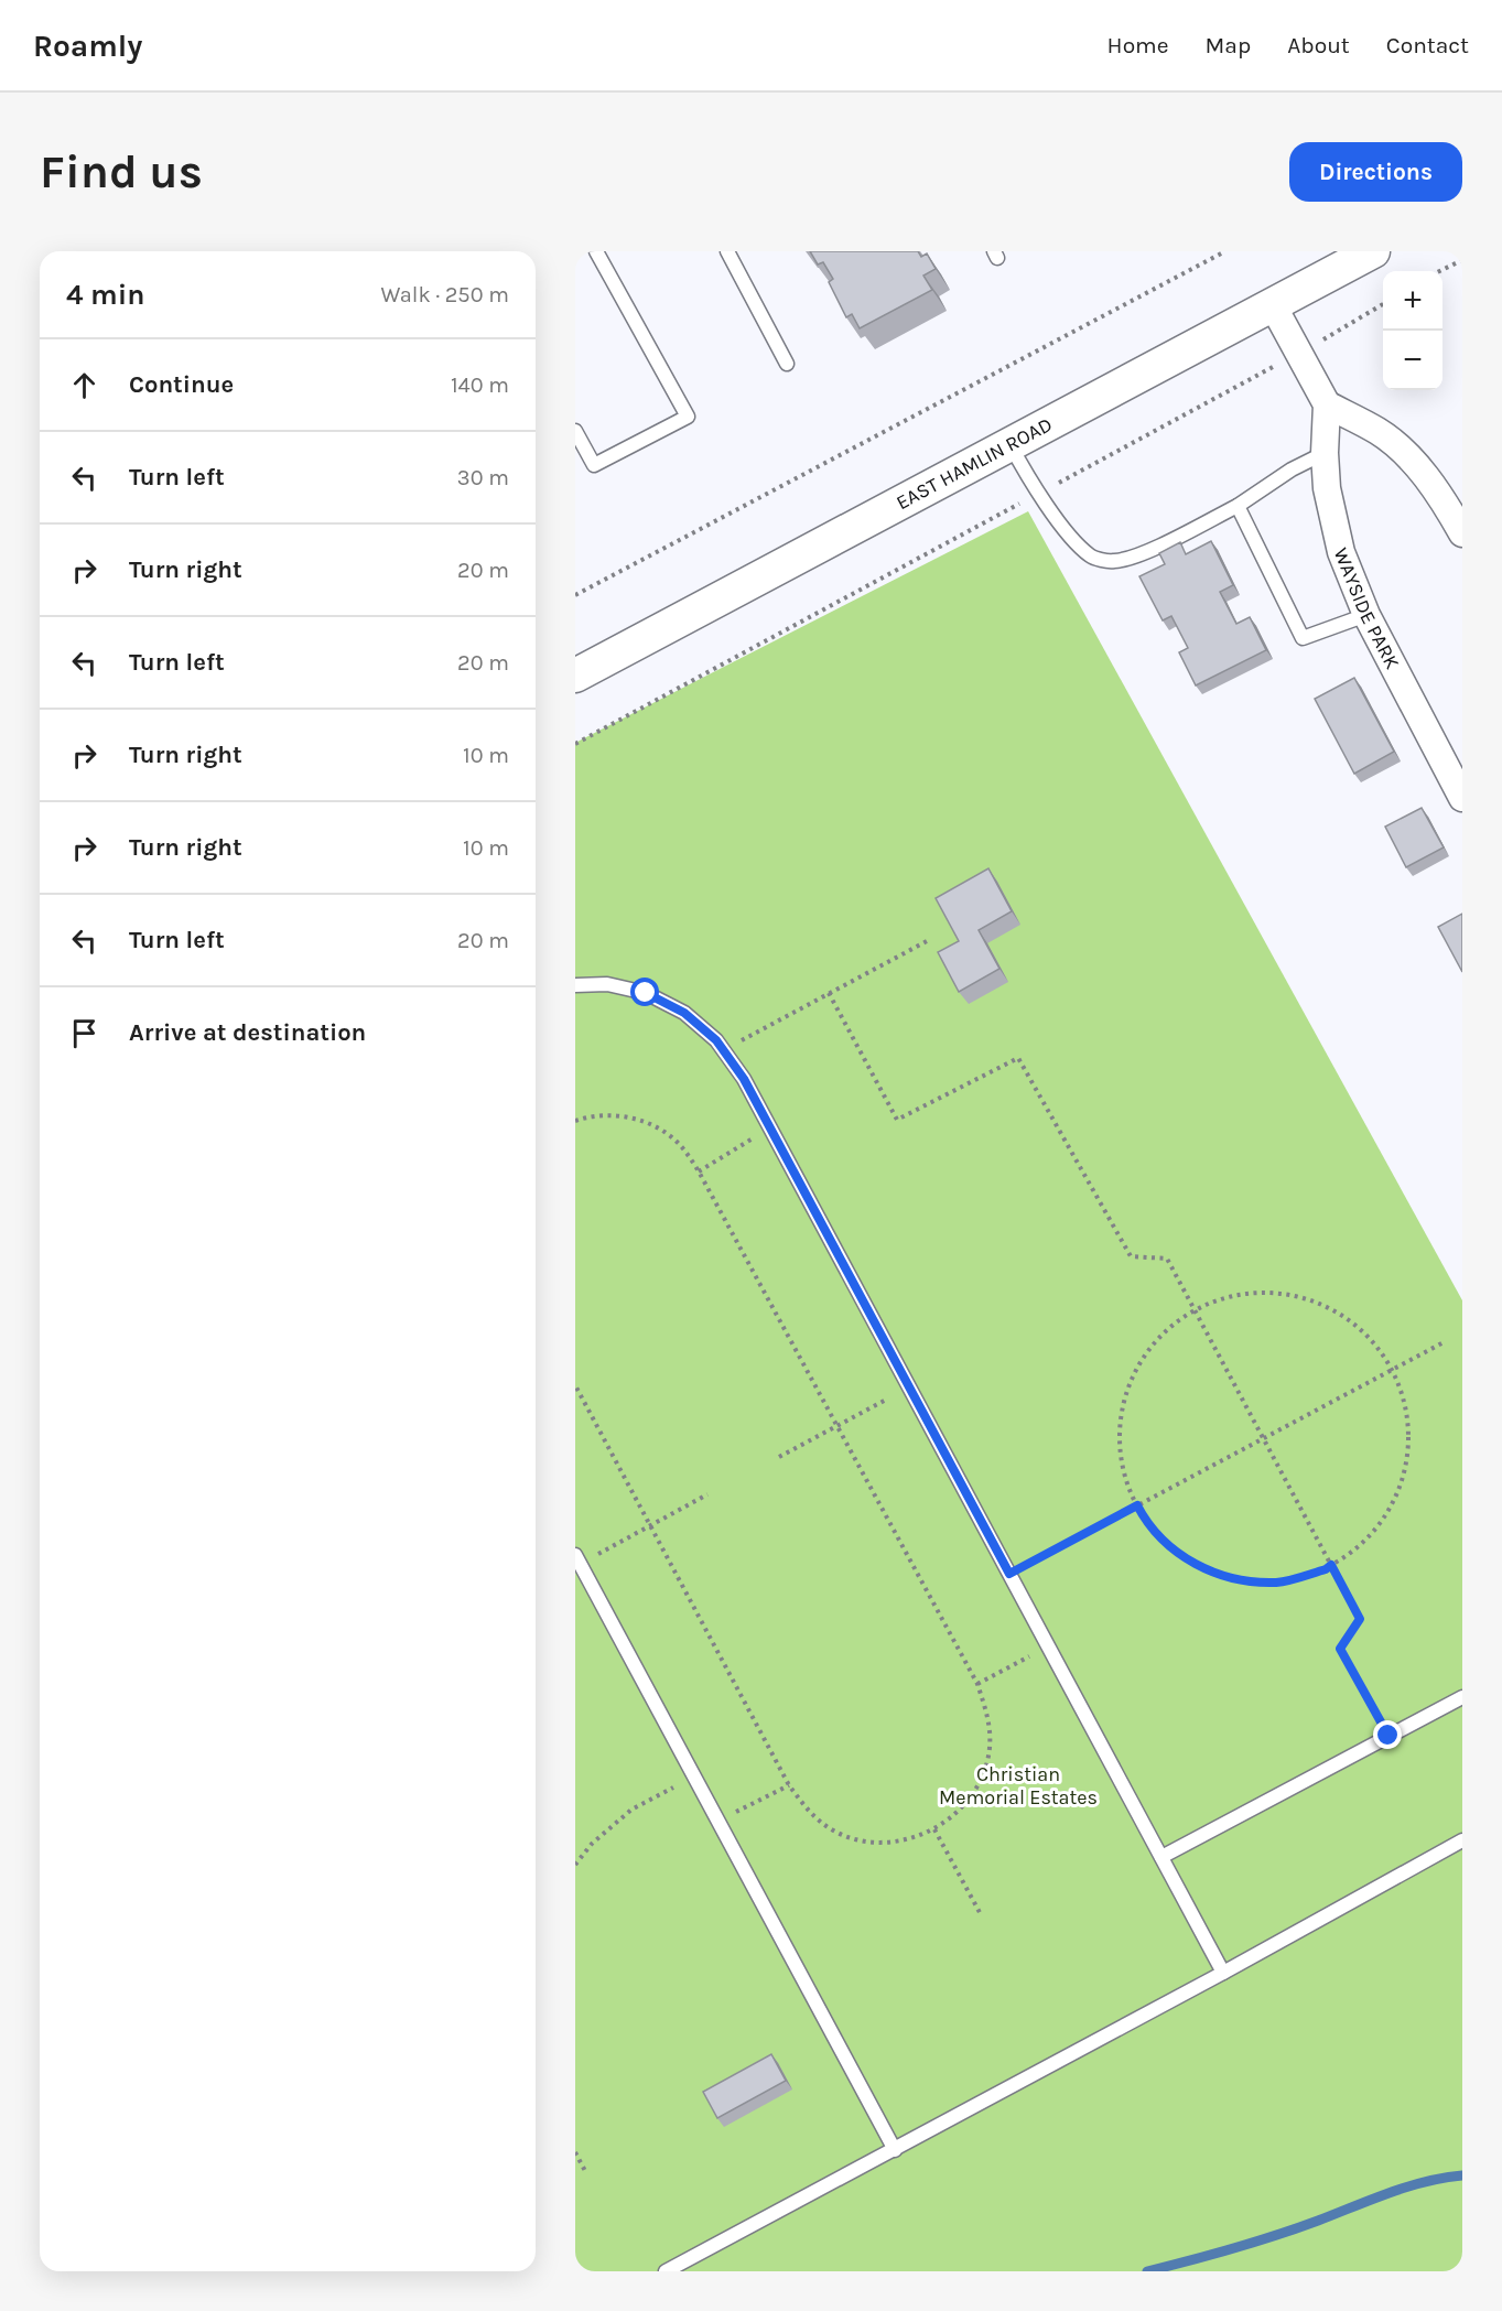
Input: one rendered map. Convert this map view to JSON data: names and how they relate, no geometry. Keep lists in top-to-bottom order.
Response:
{
  "streets": {
    "street": ["EAST HAMLIN ROAD", "WAYSIDE PARK"]
  },
  "parks": ["Christian Memorial Estates"],
  "page": {
    "header": "Roamly",
    "nav": [
      "Home",
      "Map",
      "About",
      "Contact"
    ],
    "buttons": "Directions",
    "title": "Find us",
    "heading": ["4 min", "Walk · 250 m"],
    "map_buttons": ["+", "−"],
    "list": [
      ["Continue", "140 m"],
      ["Turn left", "30 m"],
      ["Turn right", "20 m"],
      ["Turn left", "20 m"],
      ["Turn right", "10 m"],
      ["Turn right", "10 m"],
      ["Turn left", "20 m"],
      "Arrive at destination"
    ]
  }
}
